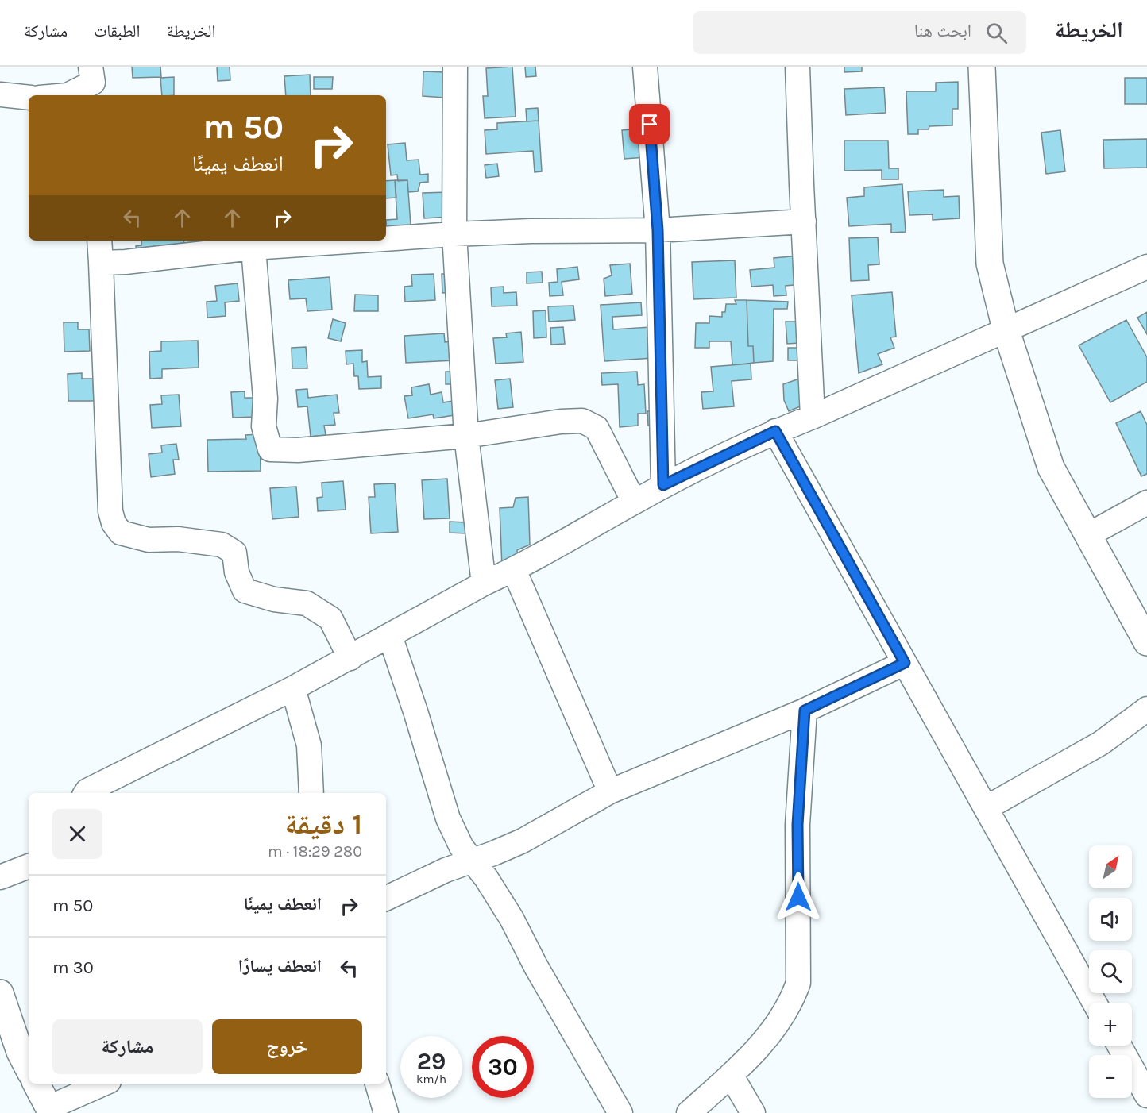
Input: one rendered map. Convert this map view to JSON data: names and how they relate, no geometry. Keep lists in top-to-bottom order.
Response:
{
  "north": "top right",
  "page": {
    "header": "الخريطة",
    "search": "ابحث هنا",
    "nav": ["الخريطة", "الطبقات", "مشاركة"],
    "turn": ["50 m", "انعطف يمينًا"],
    "heading": ["1 دقيقة", "280 m · 18:29"],
    "map_buttons": ["+", "−"],
    "list": [
      {
        "name": "انعطف يمينًا",
        "value": "50 m"
      },
      {
        "name": "انعطف يسارًا",
        "value": "30 m"
      }
    ],
    "buttons": ["خروج", "مشاركة"],
    "speed": "29 km/h",
    "limit": "30"
  }
}
